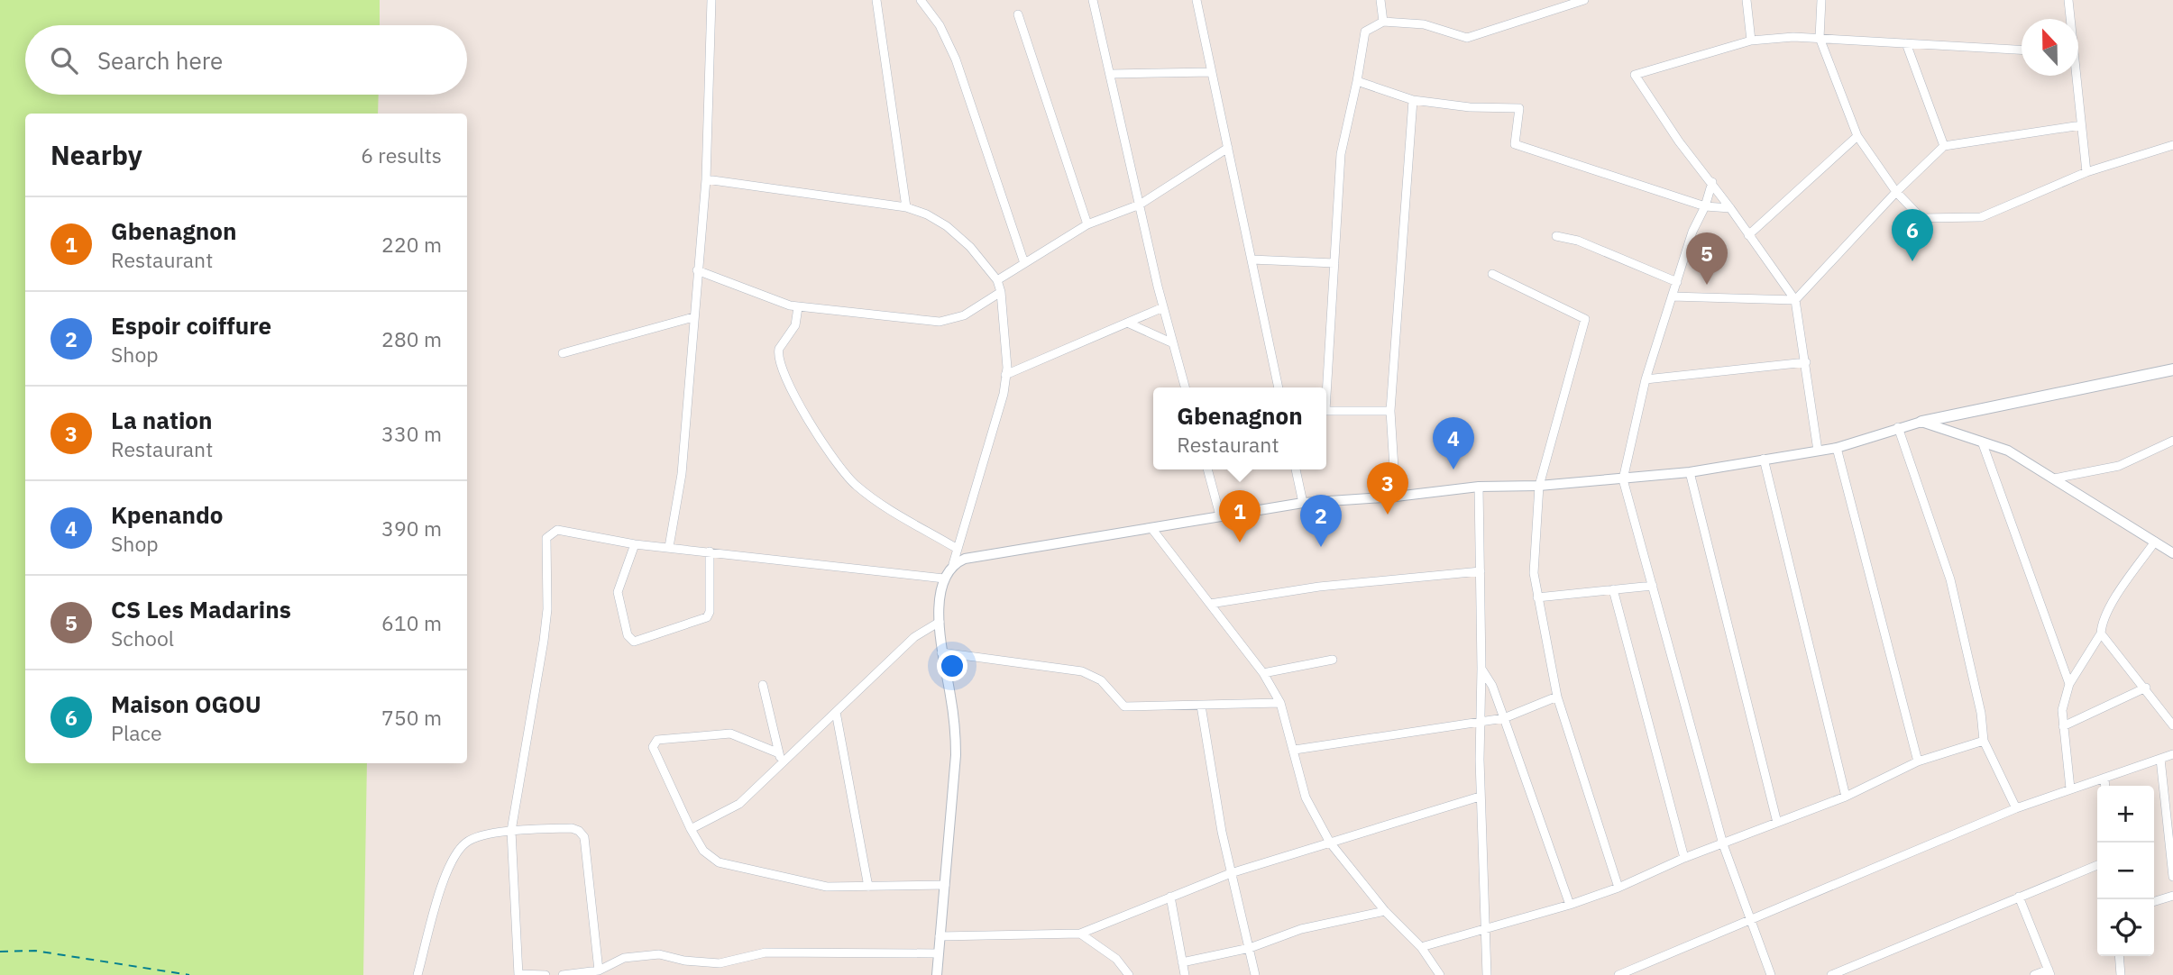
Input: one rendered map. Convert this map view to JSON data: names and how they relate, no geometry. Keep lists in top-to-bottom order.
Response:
{
  "north": "top",
  "page": {
    "search": "Search here",
    "heading": ["Nearby", "6 results"],
    "list": [
      {
        "mark": "1",
        "name": "Gbenagnon",
        "note": "Restaurant",
        "value": "220 m"
      },
      {
        "mark": "2",
        "name": "Espoir coiffure",
        "note": "Shop",
        "value": "280 m"
      },
      {
        "mark": "3",
        "name": "La nation",
        "note": "Restaurant",
        "value": "330 m"
      },
      {
        "mark": "4",
        "name": "Kpenando",
        "note": "Shop",
        "value": "390 m"
      },
      {
        "mark": "5",
        "name": "CS Les Madarins",
        "note": "School",
        "value": "610 m"
      },
      {
        "mark": "6",
        "name": "Maison OGOU",
        "note": "Place",
        "value": "750 m"
      }
    ],
    "pins": [
      "6",
      "5",
      "4",
      "3",
      "1",
      "2"
    ],
    "popup": ["Gbenagnon", "Restaurant"],
    "map_buttons": ["+", "−"]
  }
}
